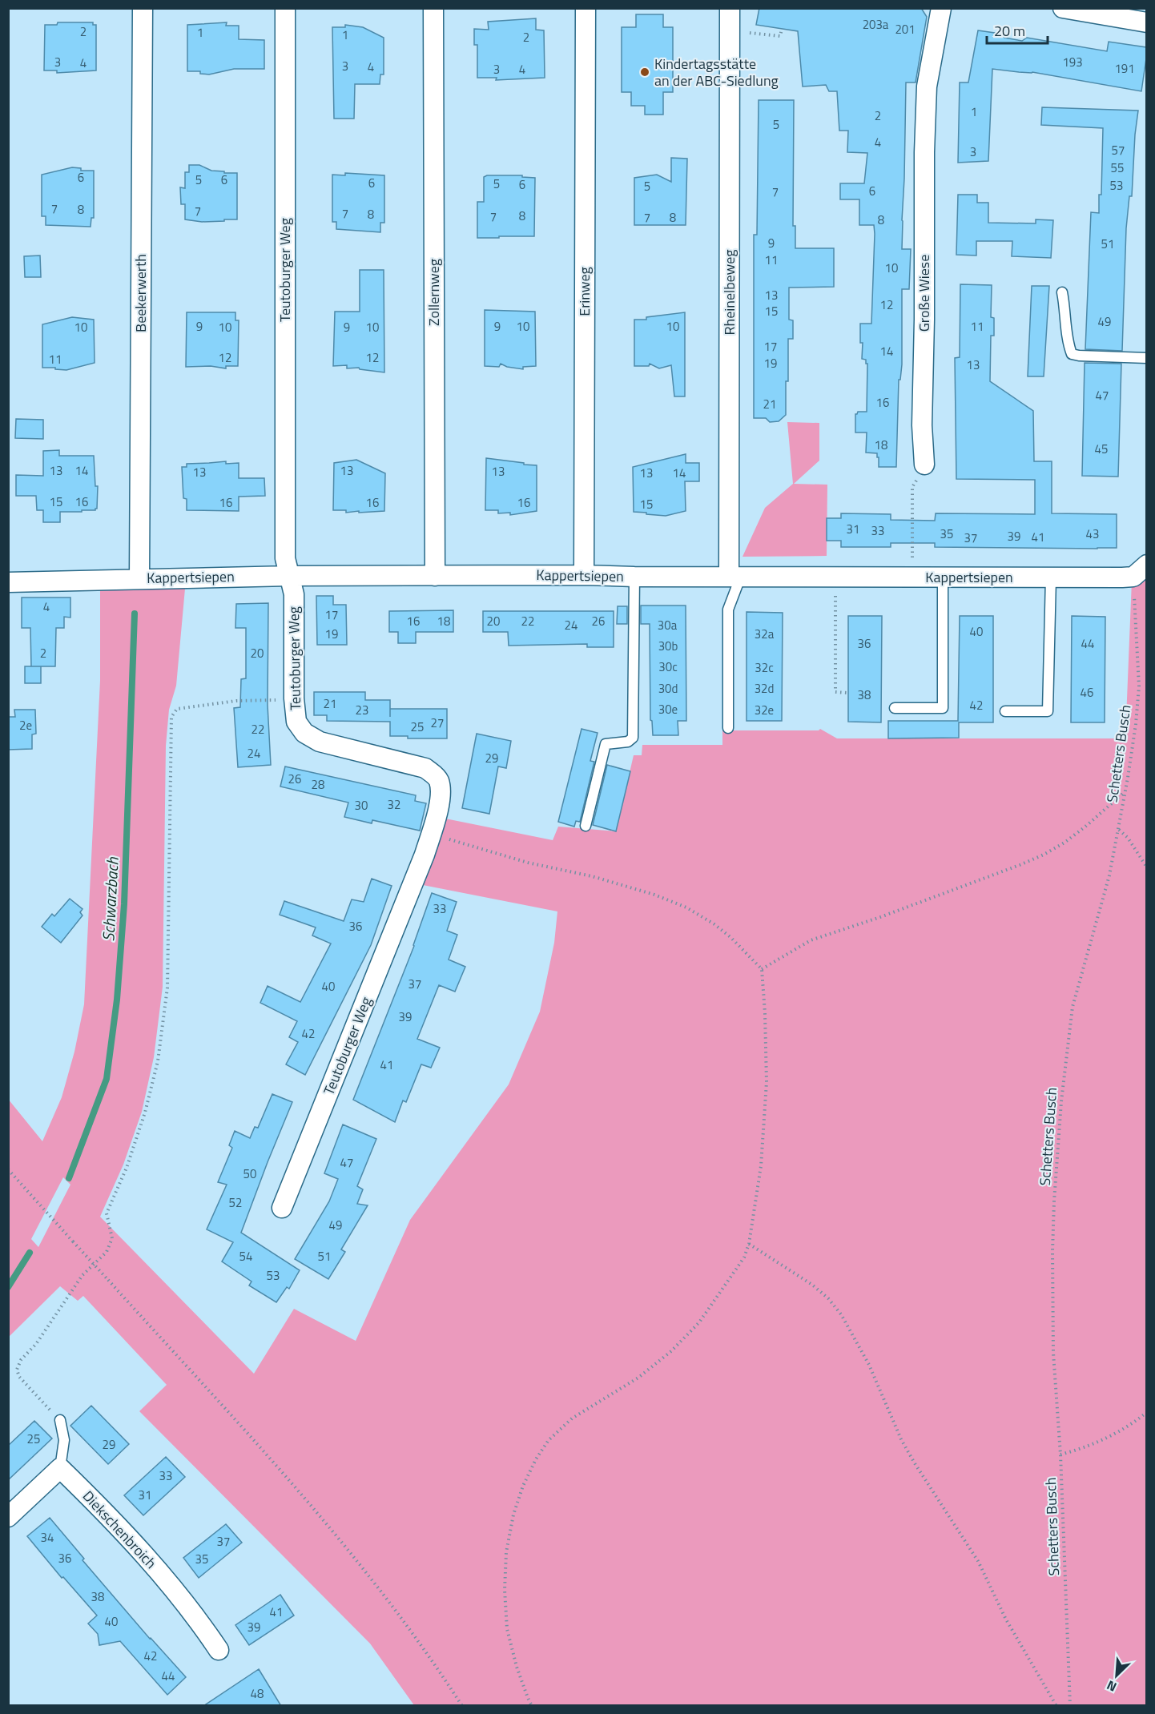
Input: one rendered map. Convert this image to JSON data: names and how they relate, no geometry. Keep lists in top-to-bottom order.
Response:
{
  "streets": {
    "street": [
      "Teutoburger Weg",
      "Erinweg",
      "Zollernweg",
      "Rheinelbeweg",
      "Beekerwerth",
      "Große Wiese",
      "Kappertsiepen",
      "Diekschenbroich"
    ],
    "path": ["Schetters Busch"]
  },
  "crossings": [
    ["Teutoburger Weg", "Kappertsiepen"],
    ["Erinweg", "Kappertsiepen"],
    ["Zollernweg", "Kappertsiepen"],
    ["Rheinelbeweg", "Kappertsiepen"],
    ["Beekerwerth", "Kappertsiepen"],
    ["Kappertsiepen", "Schetters Busch"]
  ],
  "water": ["Schwarzbach"],
  "places": ["Kindertagsstätte an der ABC-Siedlung"],
  "house_numbers": [
    "203a",
    "201",
    "2",
    "1",
    "1",
    "2",
    "3",
    "193",
    "4",
    "3",
    "4",
    "191",
    "3",
    "4",
    "1",
    "2",
    "5",
    "4",
    "57",
    "3",
    "55",
    "6",
    "5",
    "6",
    "6",
    "5",
    "6",
    "53",
    "5",
    "6",
    "7",
    "7",
    "8",
    "7",
    "7",
    "8",
    "8",
    "7",
    "7",
    "8",
    "8",
    "9",
    "51",
    "11",
    "10",
    "13",
    "12",
    "15",
    "49",
    "9",
    "9",
    "10",
    "10",
    "11",
    "10",
    "10",
    "9",
    "10",
    "17",
    "14",
    "12",
    "12",
    "11",
    "19",
    "13",
    "47",
    "16",
    "21",
    "18",
    "45",
    "13",
    "14",
    "13",
    "13",
    "13",
    "13",
    "14",
    "15",
    "16",
    "16",
    "16",
    "16",
    "15",
    "31",
    "33",
    "35",
    "43",
    "39",
    "41",
    "37",
    "4",
    "17",
    "16",
    "18",
    "20",
    "22",
    "26",
    "24",
    "30a",
    "40",
    "19",
    "32a",
    "36",
    "44",
    "30b",
    "2",
    "20",
    "30c",
    "32c",
    "30d",
    "32d",
    "46",
    "38",
    "21",
    "42",
    "30e",
    "23",
    "32e",
    "27",
    "2e",
    "25",
    "22",
    "24",
    "29",
    "26",
    "28",
    "32",
    "30",
    "33",
    "36",
    "37",
    "40",
    "39",
    "42",
    "41",
    "47",
    "50",
    "52",
    "49",
    "54",
    "51",
    "53",
    "25",
    "29",
    "33",
    "31",
    "34",
    "37",
    "36",
    "35",
    "38",
    "41",
    "40",
    "39",
    "42",
    "44",
    "48"
  ],
  "scale_bar": "20 m",
  "north": "bottom left"
}
